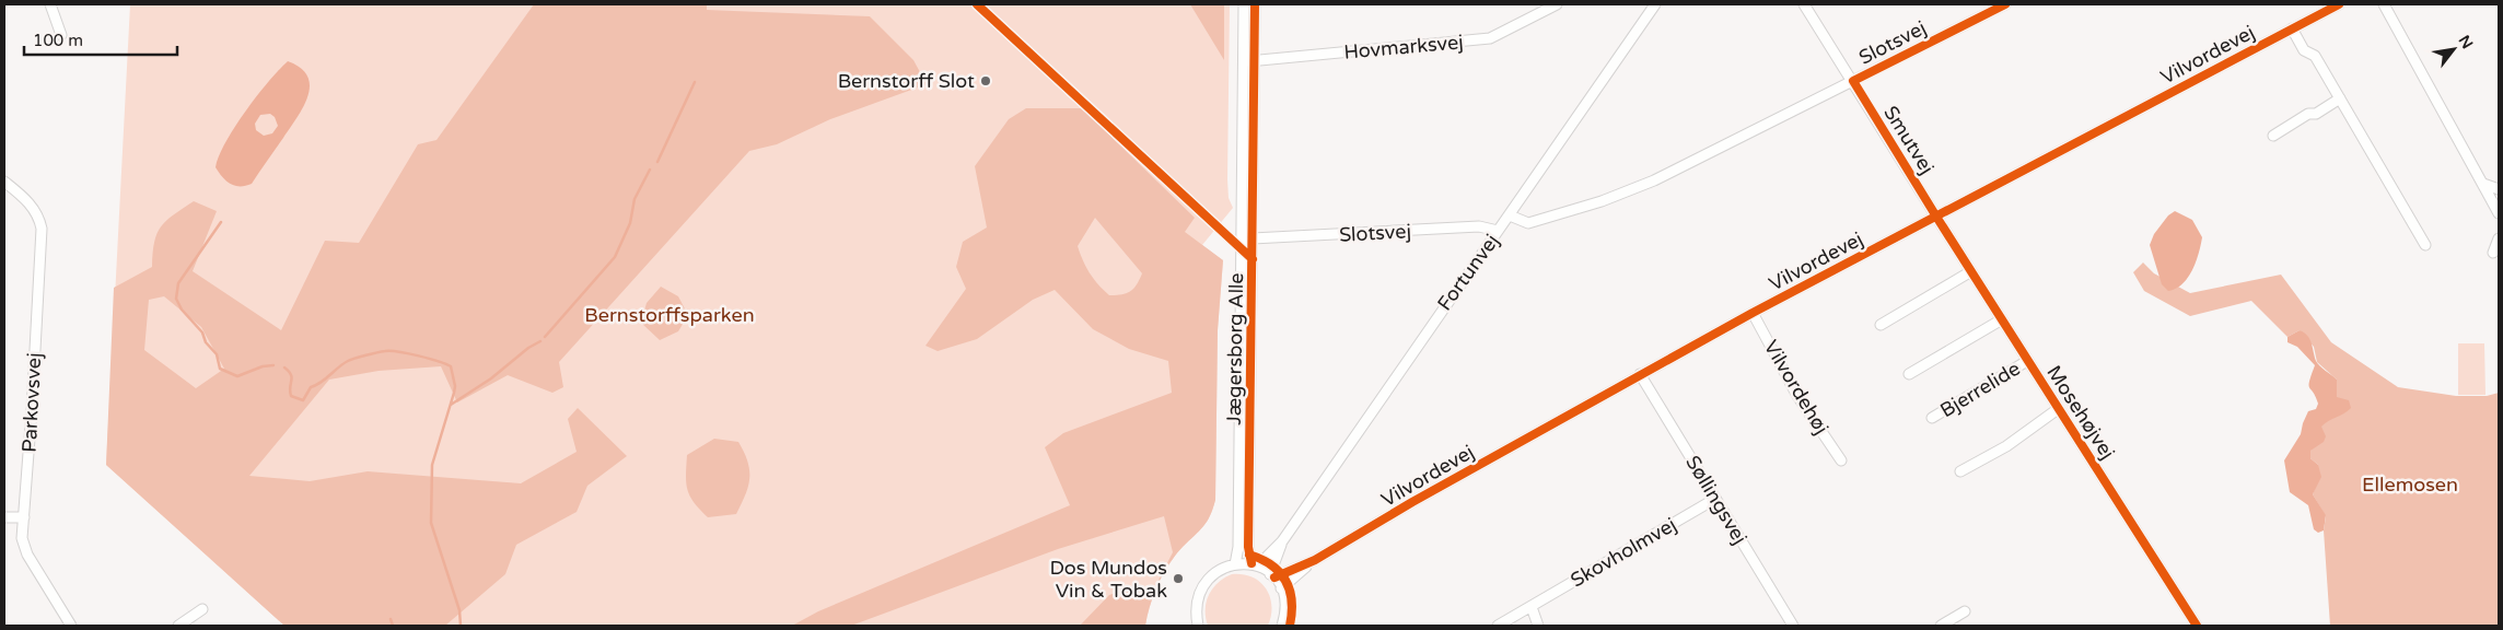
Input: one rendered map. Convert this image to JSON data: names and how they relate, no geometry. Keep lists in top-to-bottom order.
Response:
{
  "streets": {
    "street": [
      "Slotsvej",
      "Hovmarksvej",
      "Vilvordevej",
      "Smutvej",
      "Fortunvej",
      "Jægersborg Alle",
      "Vilvordehøj",
      "Bjerrelide",
      "Parkovsvej",
      "Mosehøjvej",
      "Søllingsvej",
      "Skovholmvej"
    ]
  },
  "crossings": [
    ["Slotsvej", "Smutvej"],
    ["Slotsvej", "Fortunvej"],
    ["Slotsvej", "Jægersborg Alle"],
    ["Hovmarksvej", "Jægersborg Alle"],
    ["Vilvordevej", "Smutvej"],
    ["Vilvordevej", "Fortunvej"],
    ["Vilvordevej", "Vilvordehøj"],
    ["Vilvordevej", "Mosehøjvej"],
    ["Vilvordevej", "Søllingsvej"],
    ["Smutvej", "Mosehøjvej"],
    ["Fortunvej", "Jægersborg Alle"],
    ["Bjerrelide", "Mosehøjvej"],
    ["Søllingsvej", "Skovholmvej"]
  ],
  "parks": ["Bernstorffsparken", "Ellemosen"],
  "places": ["Bernstorff Slot", "Dos Mundos Vin & Tobak"],
  "scale_bar": "100 m",
  "north": "top right"
}
